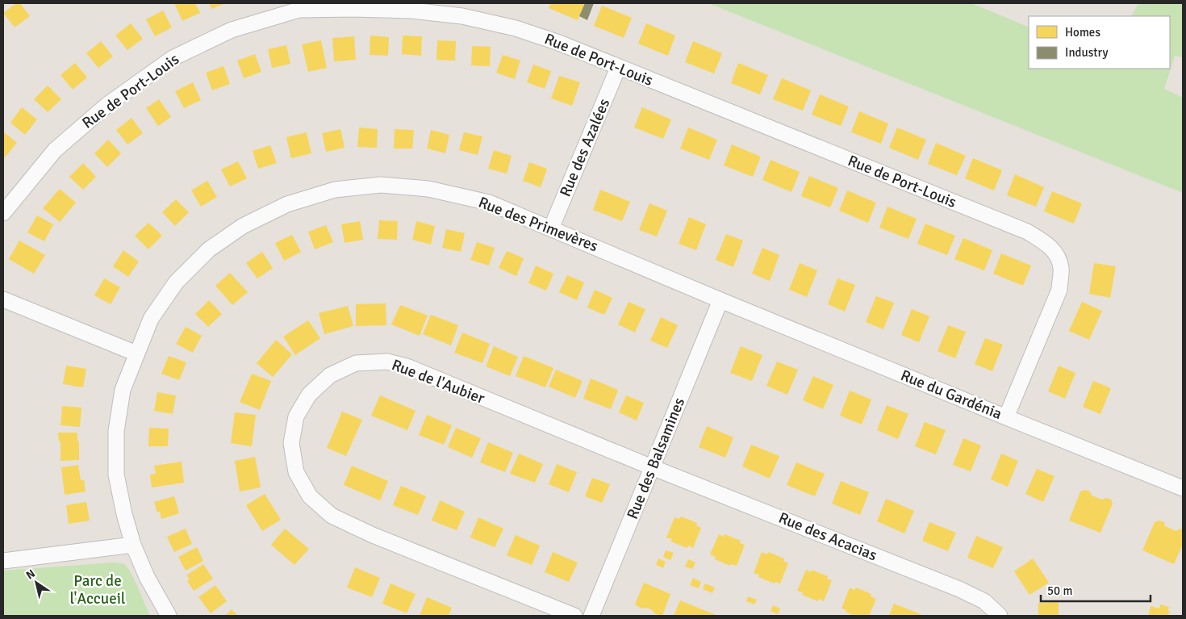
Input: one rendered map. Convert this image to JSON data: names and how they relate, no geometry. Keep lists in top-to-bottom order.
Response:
{
  "streets": {
    "street": [
      "Rue de Port-Louis",
      "Rue des Azalées",
      "Rue des Primevères",
      "Rue de l'Aubier",
      "Rue du Gardénia",
      "Rue des Balsamines",
      "Rue des Acacias"
    ]
  },
  "crossings": [
    ["Rue de Port-Louis", "Rue des Azalées"],
    ["Rue de Port-Louis", "Rue du Gardénia"],
    ["Rue des Azalées", "Rue des Primevères"],
    ["Rue des Primevères", "Rue du Gardénia"],
    ["Rue des Primevères", "Rue des Balsamines"],
    ["Rue de l'Aubier", "Rue des Balsamines"],
    ["Rue de l'Aubier", "Rue des Acacias"],
    ["Rue du Gardénia", "Rue des Balsamines"],
    ["Rue des Balsamines", "Rue des Acacias"]
  ],
  "parks": ["Parc de l'Accueil"],
  "legend": ["Homes", "Industry"],
  "scale_bar": "50 m",
  "north": "top left"
}
